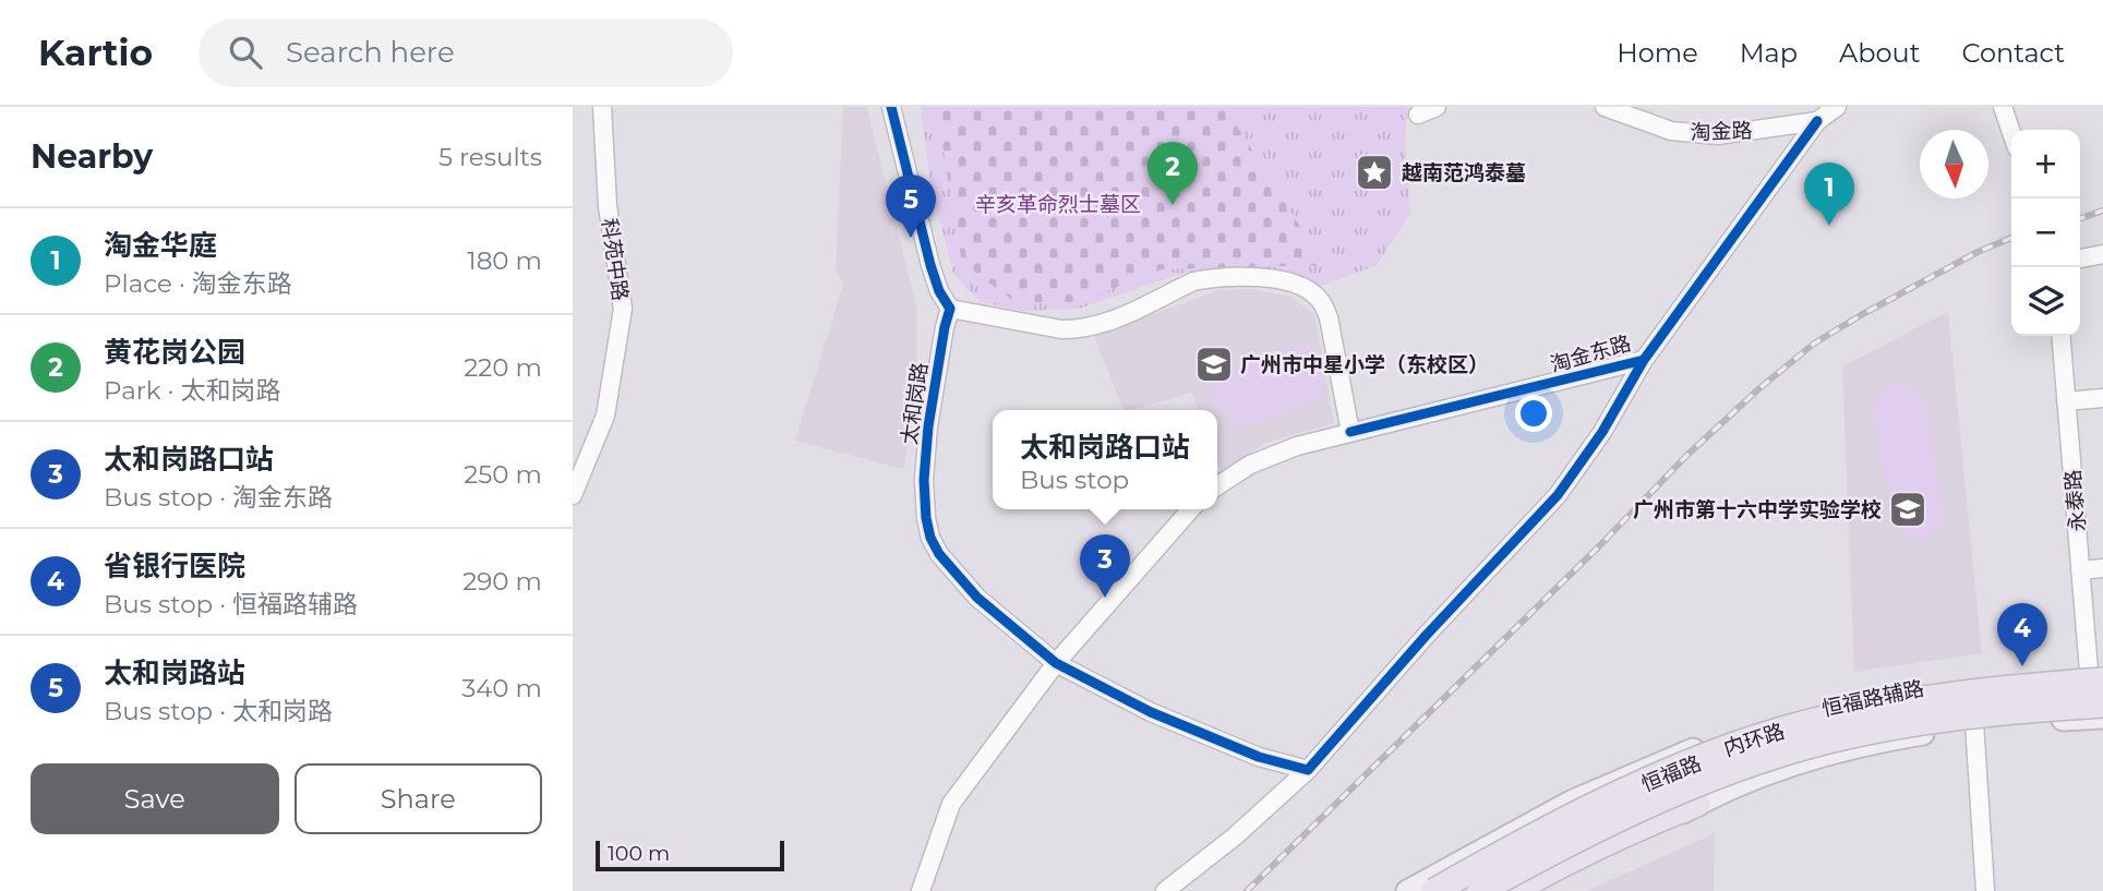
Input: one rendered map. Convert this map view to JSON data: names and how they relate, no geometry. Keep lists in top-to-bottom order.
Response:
{
  "streets": {
    "highway": ["内环路"],
    "main road": ["恒福路辅路", "恒福路"],
    "street": [
      "淘金路",
      "科苑中路",
      "淘金东路",
      "太和岗路",
      "永泰路"
    ]
  },
  "crossings": [
    ["淘金路", "淘金东路"],
    ["永泰路", "内环路"],
    ["永泰路", "恒福路"],
    ["恒福路辅路", "恒福路"],
    ["内环路", "恒福路"]
  ],
  "parks": ["辛亥革命烈士墓区"],
  "places": {
    "place": ["越南范鸿泰墓"],
    "school or university": ["广州市中星小学（东校区）", "广州市第十六中学实验学校"]
  },
  "scale_bar": "100 m",
  "north": "bottom",
  "page": {
    "header": "Kartio",
    "search": "Search here",
    "nav": [
      "Home",
      "Map",
      "About",
      "Contact"
    ],
    "heading": ["Nearby", "5 results"],
    "map_buttons": ["+", "−"],
    "pins": [
      "2",
      "1",
      "5",
      "3",
      "4"
    ],
    "list": [
      {
        "mark": "1",
        "name": "淘金华庭",
        "note": "Place · 淘金东路",
        "value": "180 m"
      },
      {
        "mark": "2",
        "name": "黄花岗公园",
        "note": "Park · 太和岗路",
        "value": "220 m"
      },
      {
        "mark": "3",
        "name": "太和岗路口站",
        "note": "Bus stop · 淘金东路",
        "value": "250 m"
      },
      {
        "mark": "4",
        "name": "省银行医院",
        "note": "Bus stop · 恒福路辅路",
        "value": "290 m"
      },
      {
        "mark": "5",
        "name": "太和岗路站",
        "note": "Bus stop · 太和岗路",
        "value": "340 m"
      }
    ],
    "popup": ["太和岗路口站", "Bus stop"],
    "buttons": ["Save", "Share"],
    "scale": "100 m"
  }
}
